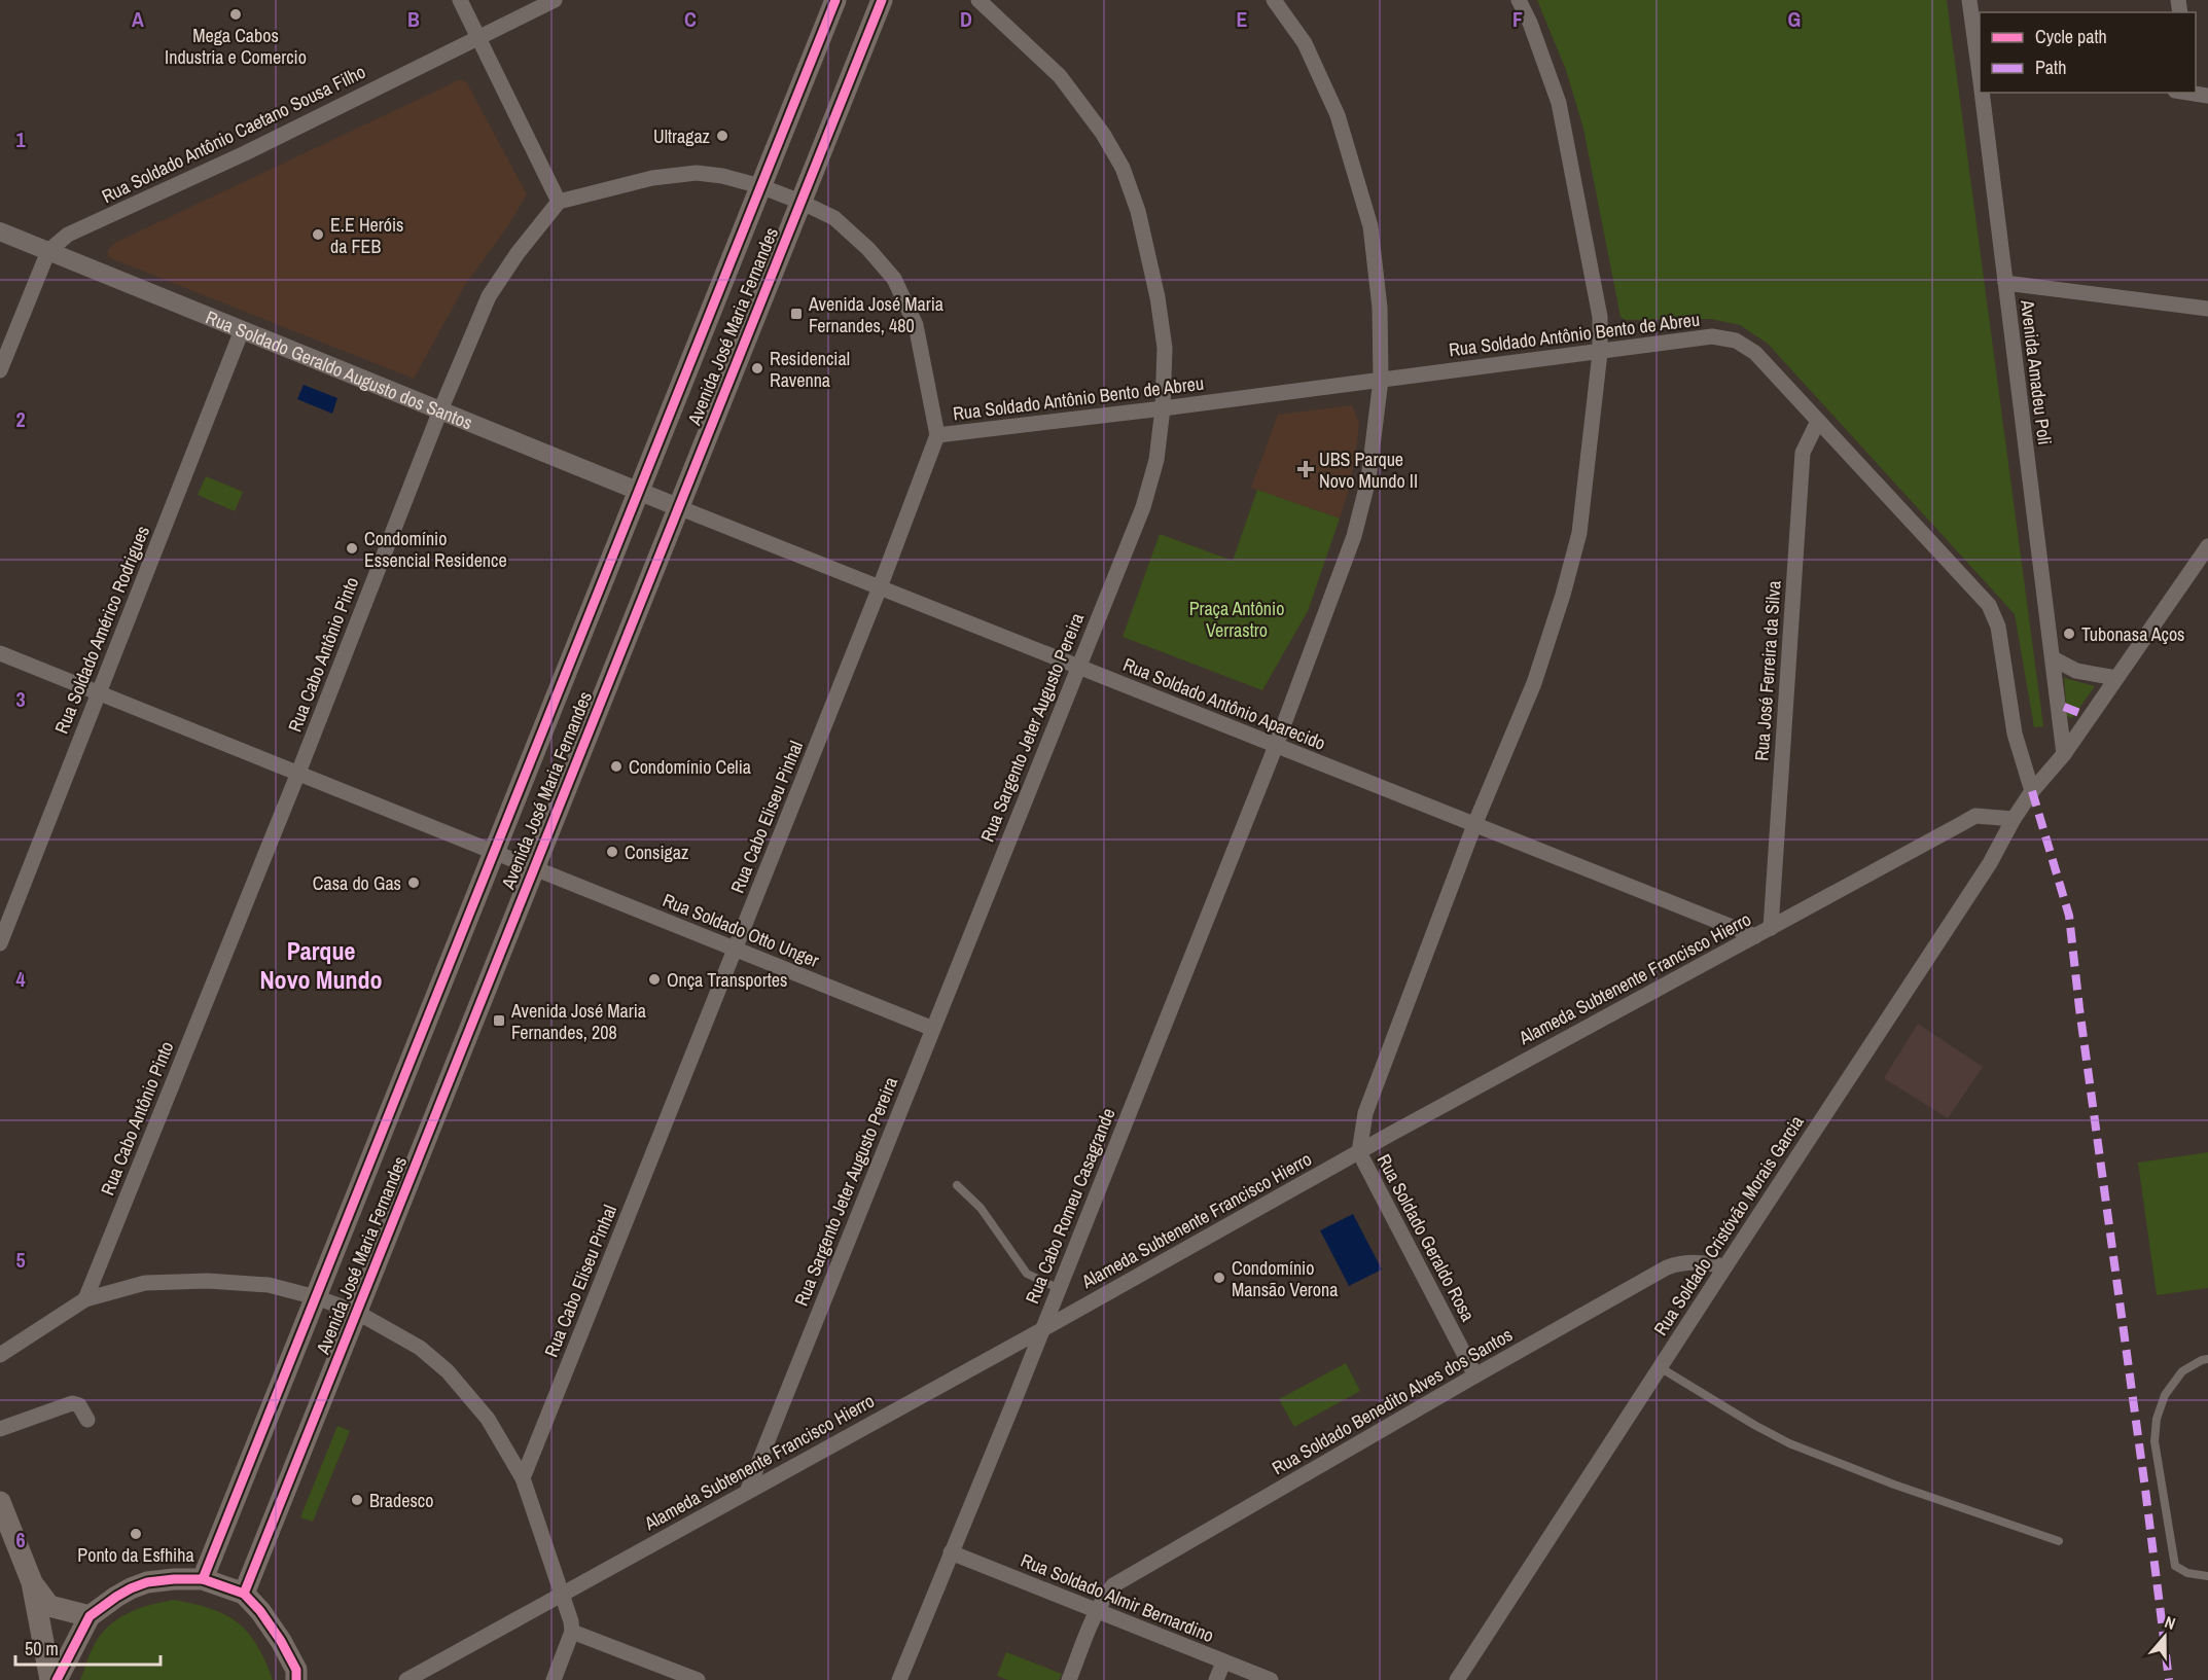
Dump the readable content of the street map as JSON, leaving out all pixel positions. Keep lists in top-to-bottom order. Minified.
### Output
{"streets":{"main road":["Avenida José Maria Fernandes"],"street":["Rua Soldado Antônio Caetano Sousa Filho","Rua Soldado Antônio Bento de Abreu","Rua Soldado Geraldo Augusto dos Santos","Avenida Amadeu Poli","Rua Soldado Américo Rodrigues","Rua Cabo Antônio Pinto","Rua José Ferreira da Silva","Rua Soldado Antônio Aparecido","Rua Sargento Jeter Augusto Pereira","Rua Cabo Eliseu Pinhal","Rua Soldado Otto Unger","Alameda Subtenente Francisco Hierro","Rua Cabo Romeu Casagrande","Rua Soldado Cristóvão Morais Garcia","Rua Soldado Geraldo Rosa","Rua Soldado Benedito Alves dos Santos","Rua Soldado Almir Bernardino"]},"crossings":[["Rua Soldado Antônio Caetano Sousa Filho","Rua Soldado Geraldo Augusto dos Santos"],["Avenida José Maria Fernandes","Rua Soldado Geraldo Augusto dos Santos"],["Avenida José Maria Fernandes","Rua Soldado Antônio Aparecido"],["Avenida José Maria Fernandes","Rua Soldado Otto Unger"],["Rua Soldado Antônio Bento de Abreu","Rua José Ferreira da Silva"],["Rua Soldado Antônio Bento de Abreu","Rua Sargento Jeter Augusto Pereira"],["Rua Soldado Antônio Bento de Abreu","Rua Cabo Eliseu Pinhal"],["Rua Soldado Antônio Bento de Abreu","Rua Cabo Romeu Casagrande"],["Rua Soldado Antônio Bento de Abreu","Rua Soldado Cristóvão Morais Garcia"],["Rua Soldado Geraldo Augusto dos Santos","Rua Soldado Américo Rodrigues"],["Rua Soldado Geraldo Augusto dos Santos","Rua Cabo Antônio Pinto"],["Rua Soldado Geraldo Augusto dos Santos","Rua Soldado Antônio Aparecido"],["Avenida Amadeu Poli","Rua Soldado Cristóvão Morais Garcia"],["Rua Soldado Américo Rodrigues","Rua Soldado Otto Unger"],["Rua Cabo Antônio Pinto","Rua Soldado Otto Unger"],["Rua José Ferreira da Silva","Alameda Subtenente Francisco Hierro"],["Rua Soldado Antônio Aparecido","Rua Sargento Jeter Augusto Pereira"],["Rua Soldado Antônio Aparecido","Rua Cabo Eliseu Pinhal"],["Rua Soldado Antônio Aparecido","Alameda Subtenente Francisco Hierro"],["Rua Soldado Antônio Aparecido","Rua Cabo Romeu Casagrande"],["Rua Sargento Jeter Augusto Pereira","Rua Soldado Otto Unger"],["Rua Sargento Jeter Augusto Pereira","Alameda Subtenente Francisco Hierro"],["Rua Cabo Eliseu Pinhal","Rua Soldado Otto Unger"],["Alameda Subtenente Francisco Hierro","Rua Cabo Romeu Casagrande"],["Alameda Subtenente Francisco Hierro","Rua Soldado Cristóvão Morais Garcia"],["Alameda Subtenente Francisco Hierro","Rua Soldado Geraldo Rosa"],["Rua Cabo Romeu Casagrande","Rua Soldado Almir Bernardino"],["Rua Soldado Cristóvão Morais Garcia","Rua Soldado Benedito Alves dos Santos"],["Rua Soldado Geraldo Rosa","Rua Soldado Benedito Alves dos Santos"],["Rua Soldado Benedito Alves dos Santos","Rua Soldado Almir Bernardino"]],"districts":["Parque Novo Mundo"],"parks":["Praça Antônio Verrastro"],"places":{"other":["Mega Cabos Industria e Comercio","Ultragaz","E.E Heróis da FEB","Residencial Ravenna","Condomínio Essencial Residence","Tubonasa Aços","Condomínio Celia","Consigaz","Casa do Gas","Onça Transportes","Condomínio Mansão Verona","Bradesco","Ponto da Esfhiha"],"transit":["Avenida José Maria Fernandes, 480","Avenida José Maria Fernandes, 208"],"health":["UBS Parque Novo Mundo II"]},"legend":["Cycle path","Path"],"scale_bar":"50 m","north":"top","grid":{"columns":["A","B","C","D","E","F","G"],"rows":["1","2","3","4","5","6"]}}
